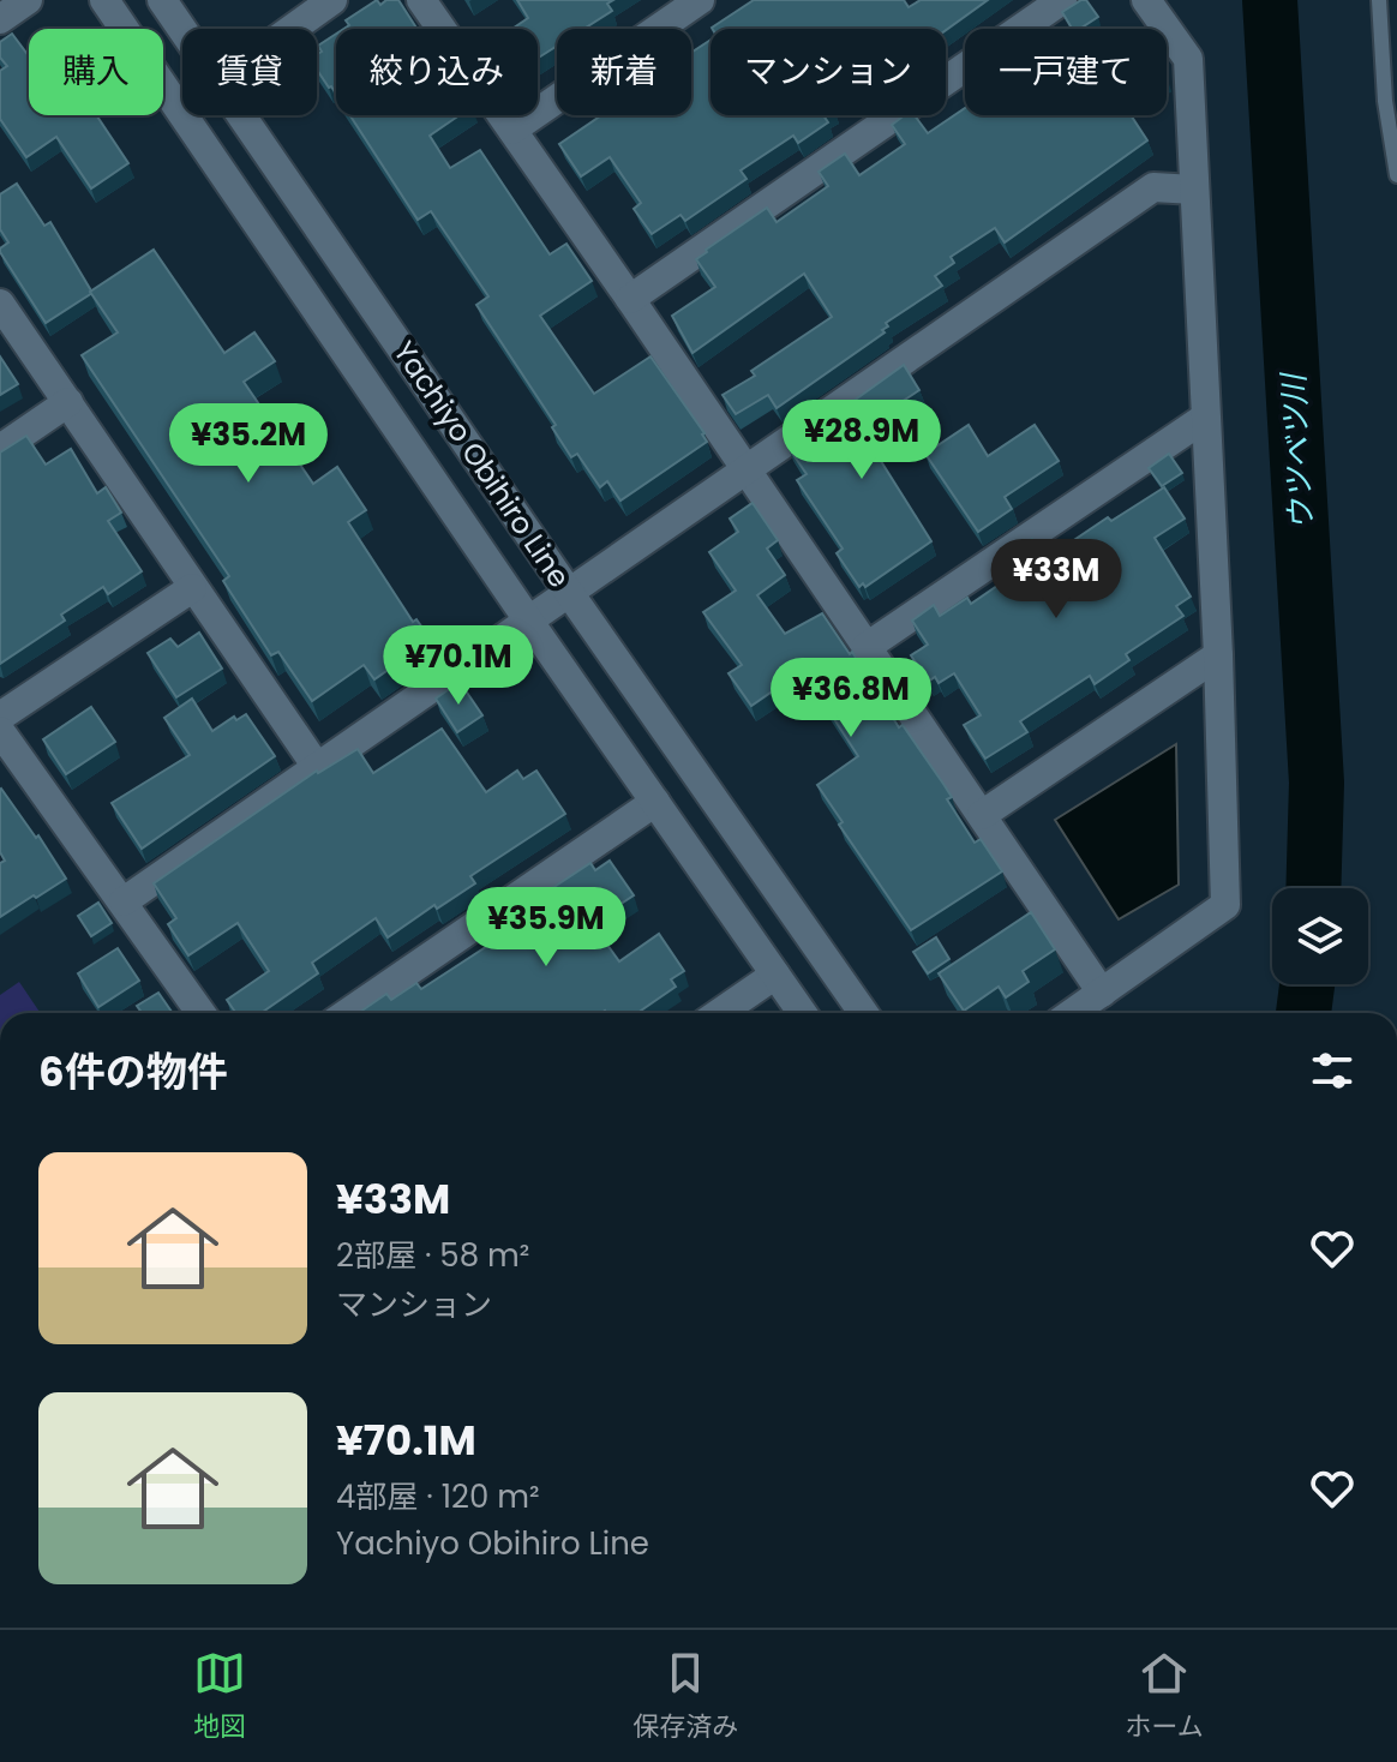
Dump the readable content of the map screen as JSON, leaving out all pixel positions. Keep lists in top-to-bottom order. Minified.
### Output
{"streets":{"street":["Yachiyo Obihiro Line"]},"water":["ウツベツ川"],"page":{"chip":["購入","賃貸","絞り込み","新着","マンション","一戸建て"],"price":["¥28.9M","¥35.2M","¥33M","¥70.1M","¥36.8M","¥35.9M"],"heading":"6件の物件","list":[{"name":"¥33M","note":"2部屋 · 58 m² · マンション"},{"name":"¥70.1M","note":"4部屋 · 120 m² · Yachiyo Obihiro Line"}],"tabs":["地図","保存済み","ホーム"]}}
